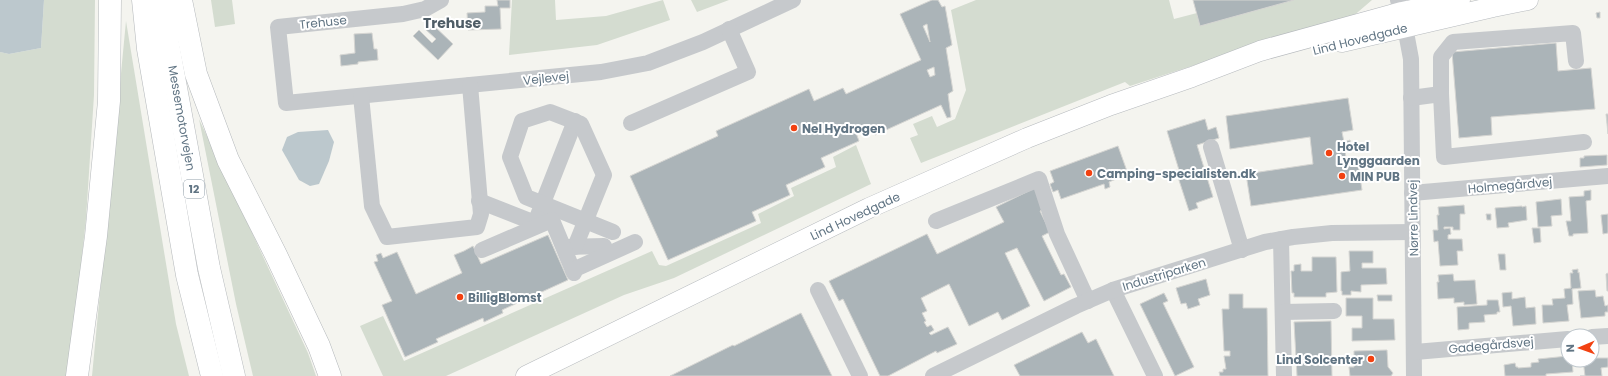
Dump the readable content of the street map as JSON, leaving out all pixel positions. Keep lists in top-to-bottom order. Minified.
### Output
{"streets":{"highway":["Messemotorvejen","12"],"main road":["Lind Hovedgade"],"street":["Trehuse","Vejlevej","Holmegårdvej","Nørre Lindvej","Industriparken","Gadegårdsvej"]},"crossings":[["Trehuse","Vejlevej"],["Lind Hovedgade","Nørre Lindvej"],["Holmegårdvej","Nørre Lindvej"],["Nørre Lindvej","Industriparken"],["Nørre Lindvej","Gadegårdsvej"]],"districts":["Trehuse"],"places":["Nel Hydrogen","Hotel Lynggaarden","Camping-specialisten.dk","MIN PUB","BilligBlomst","Lind Solcenter"],"north":"left"}
